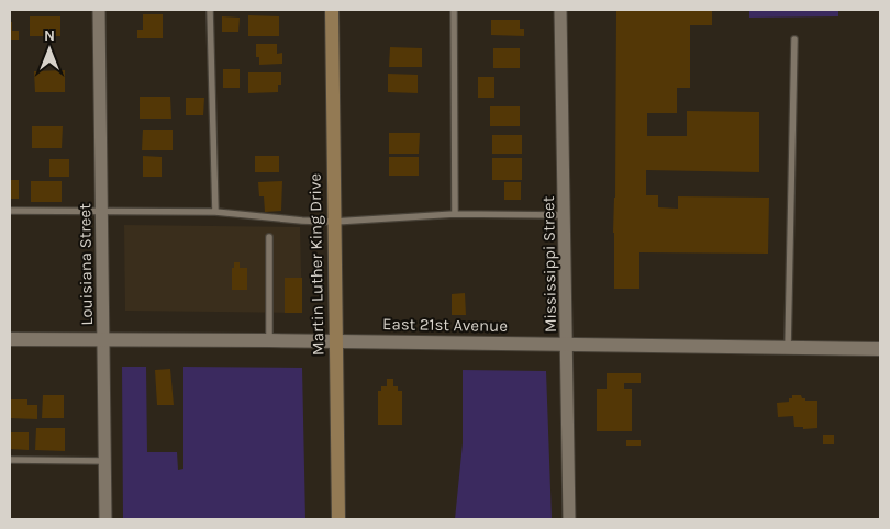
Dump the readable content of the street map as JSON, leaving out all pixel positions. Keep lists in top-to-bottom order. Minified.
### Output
{"streets":{"main road":["Martin Luther King Drive"],"street":["Louisiana Street","Mississippi Street","East 21st Avenue"]},"crossings":[["Louisiana Street","East 21st Avenue"],["Martin Luther King Drive","East 21st Avenue"],["Mississippi Street","East 21st Avenue"]],"north":"top"}
